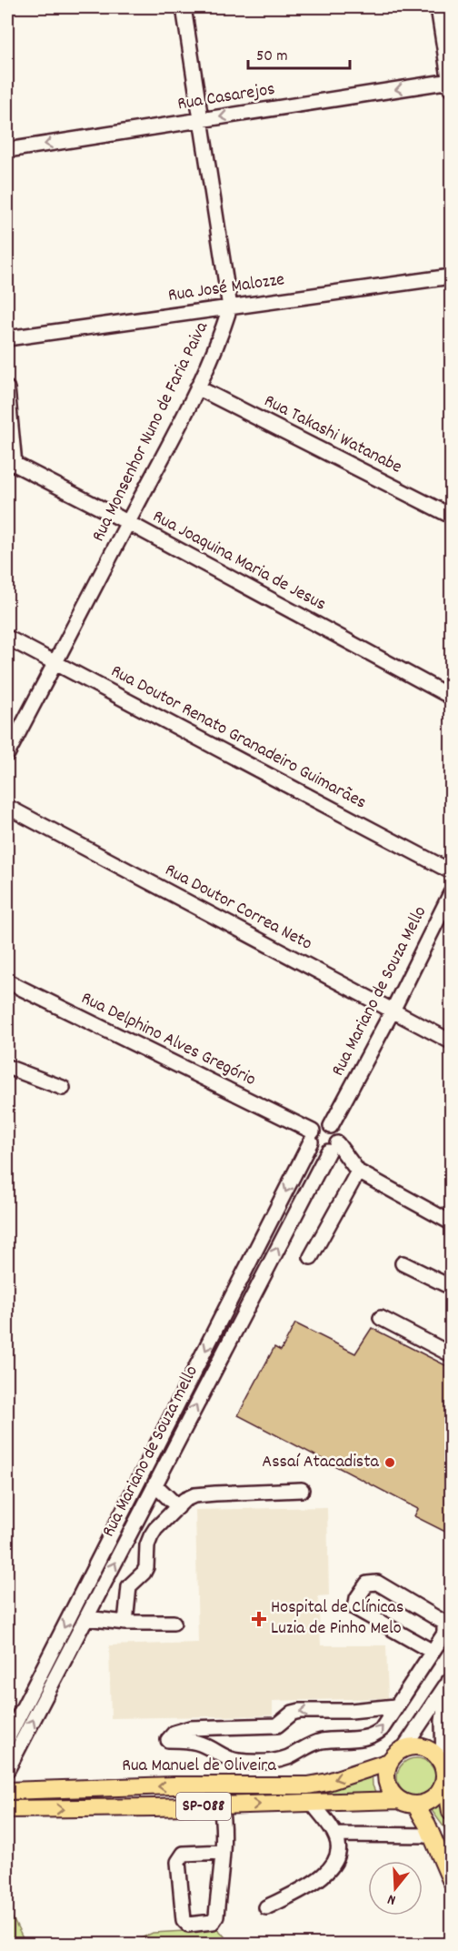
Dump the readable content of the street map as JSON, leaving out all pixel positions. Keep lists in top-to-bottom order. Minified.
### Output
{"streets":{"main road":["Rua Manuel de Oliveira","SP-088"],"street":["Rua Casarejos","Rua José Malozze","Rua Monsenhor Nuno de Faria Paiva","Rua Takashi Watanabe","Rua Joaquina Maria de Jesus","Rua Doutor Renato Granadeiro Guimarães","Rua Doutor Correa Neto","Rua Mariano de Souza Mello","Rua Delphino Alves Gregório","Rua Mariano de Souza mello"]},"crossings":[["Rua Casarejos","Rua Monsenhor Nuno de Faria Paiva"],["Rua José Malozze","Rua Monsenhor Nuno de Faria Paiva"],["Rua Monsenhor Nuno de Faria Paiva","Rua Takashi Watanabe"],["Rua Monsenhor Nuno de Faria Paiva","Rua Joaquina Maria de Jesus"],["Rua Monsenhor Nuno de Faria Paiva","Rua Doutor Renato Granadeiro Guimarães"],["Rua Doutor Correa Neto","Rua Mariano de Souza Mello"],["Rua Mariano de Souza Mello","Rua Delphino Alves Gregório"],["Rua Mariano de Souza Mello","Rua Mariano de Souza mello"],["Rua Delphino Alves Gregório","Rua Mariano de Souza mello"],["Rua Manuel de Oliveira","SP-088"]],"one_way":["Rua Casarejos"],"places":{"other":["Assaí Atacadista"],"health":["Hospital de Clínicas Luzia de Pinho Melo"]},"scale_bar":"50 m","north":"bottom"}
